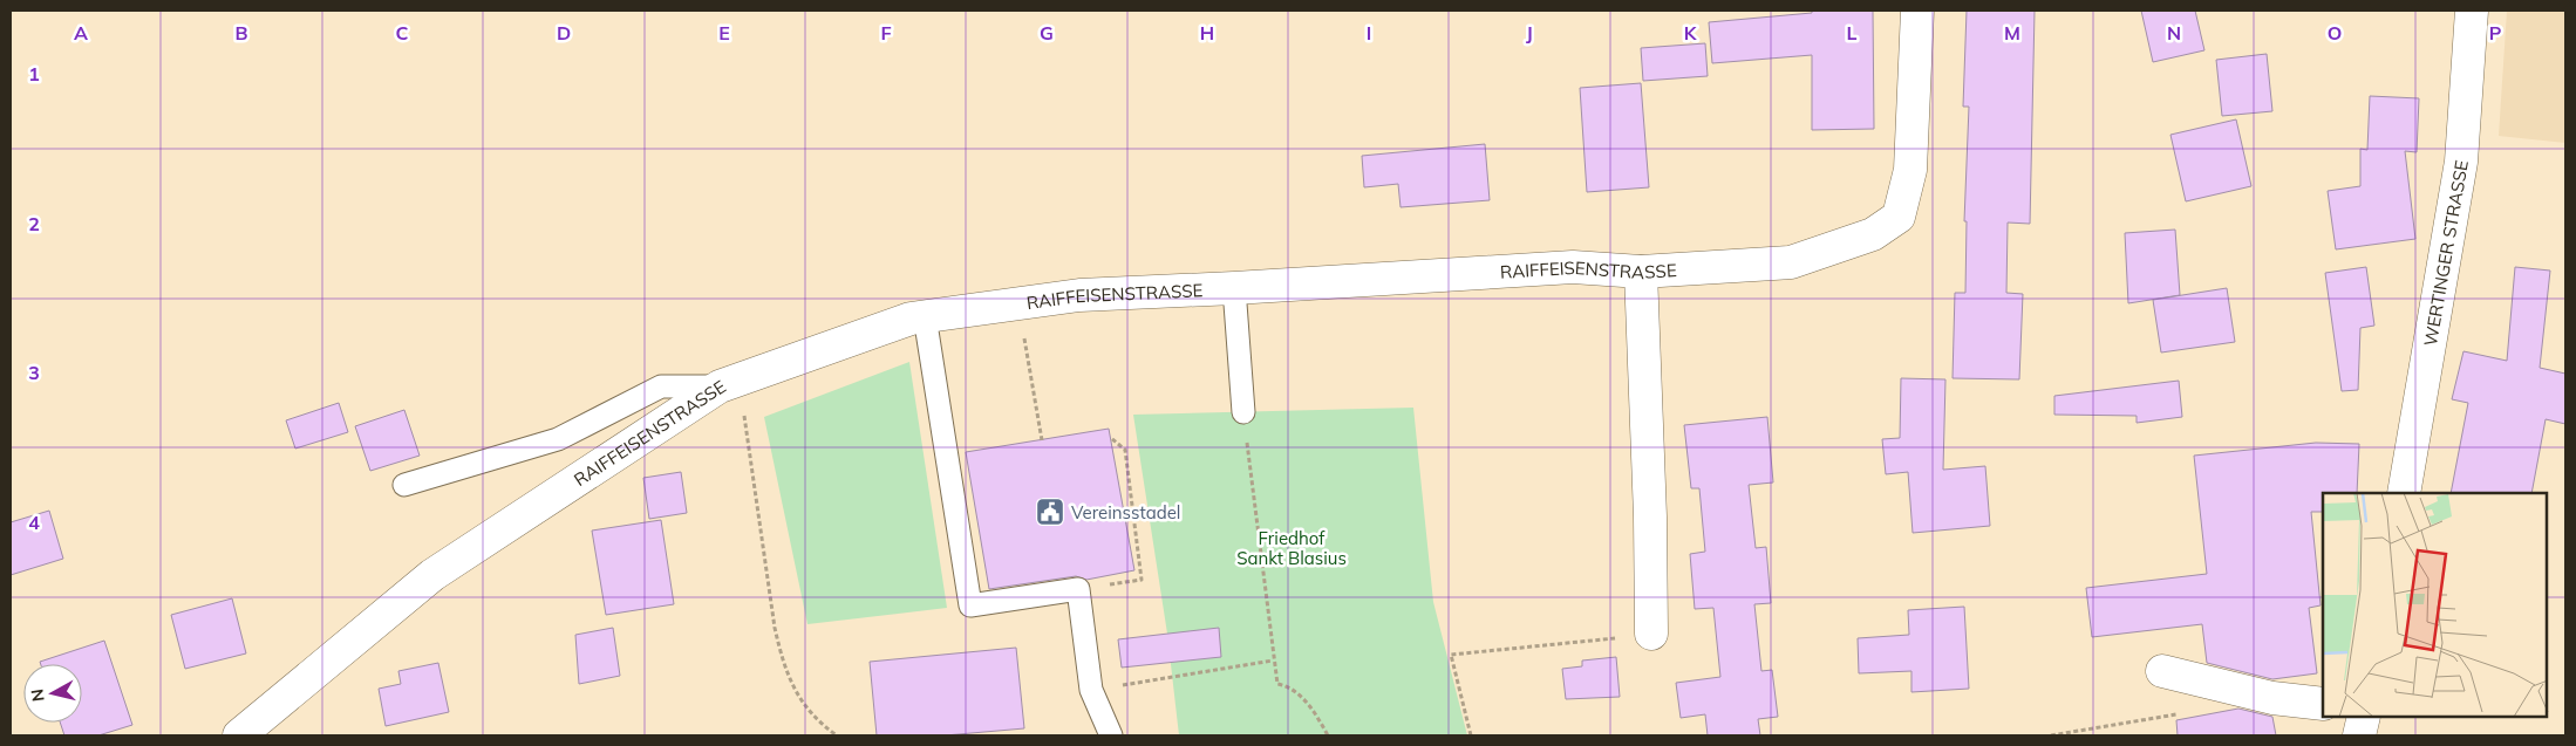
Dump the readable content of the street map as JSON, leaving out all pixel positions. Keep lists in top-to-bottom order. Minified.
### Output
{"streets":{"street":["WERTINGER STRASSE","RAIFFEISENSTRASSE"]},"parks":["Friedhof Sankt Blasius"],"places":{"public building":["Vereinsstadel"]},"north":"left","grid":{"columns":["A","B","C","D","E","F","G","H","I","J","K","L","M","N","O","P"],"rows":["1","2","3","4"]}}
